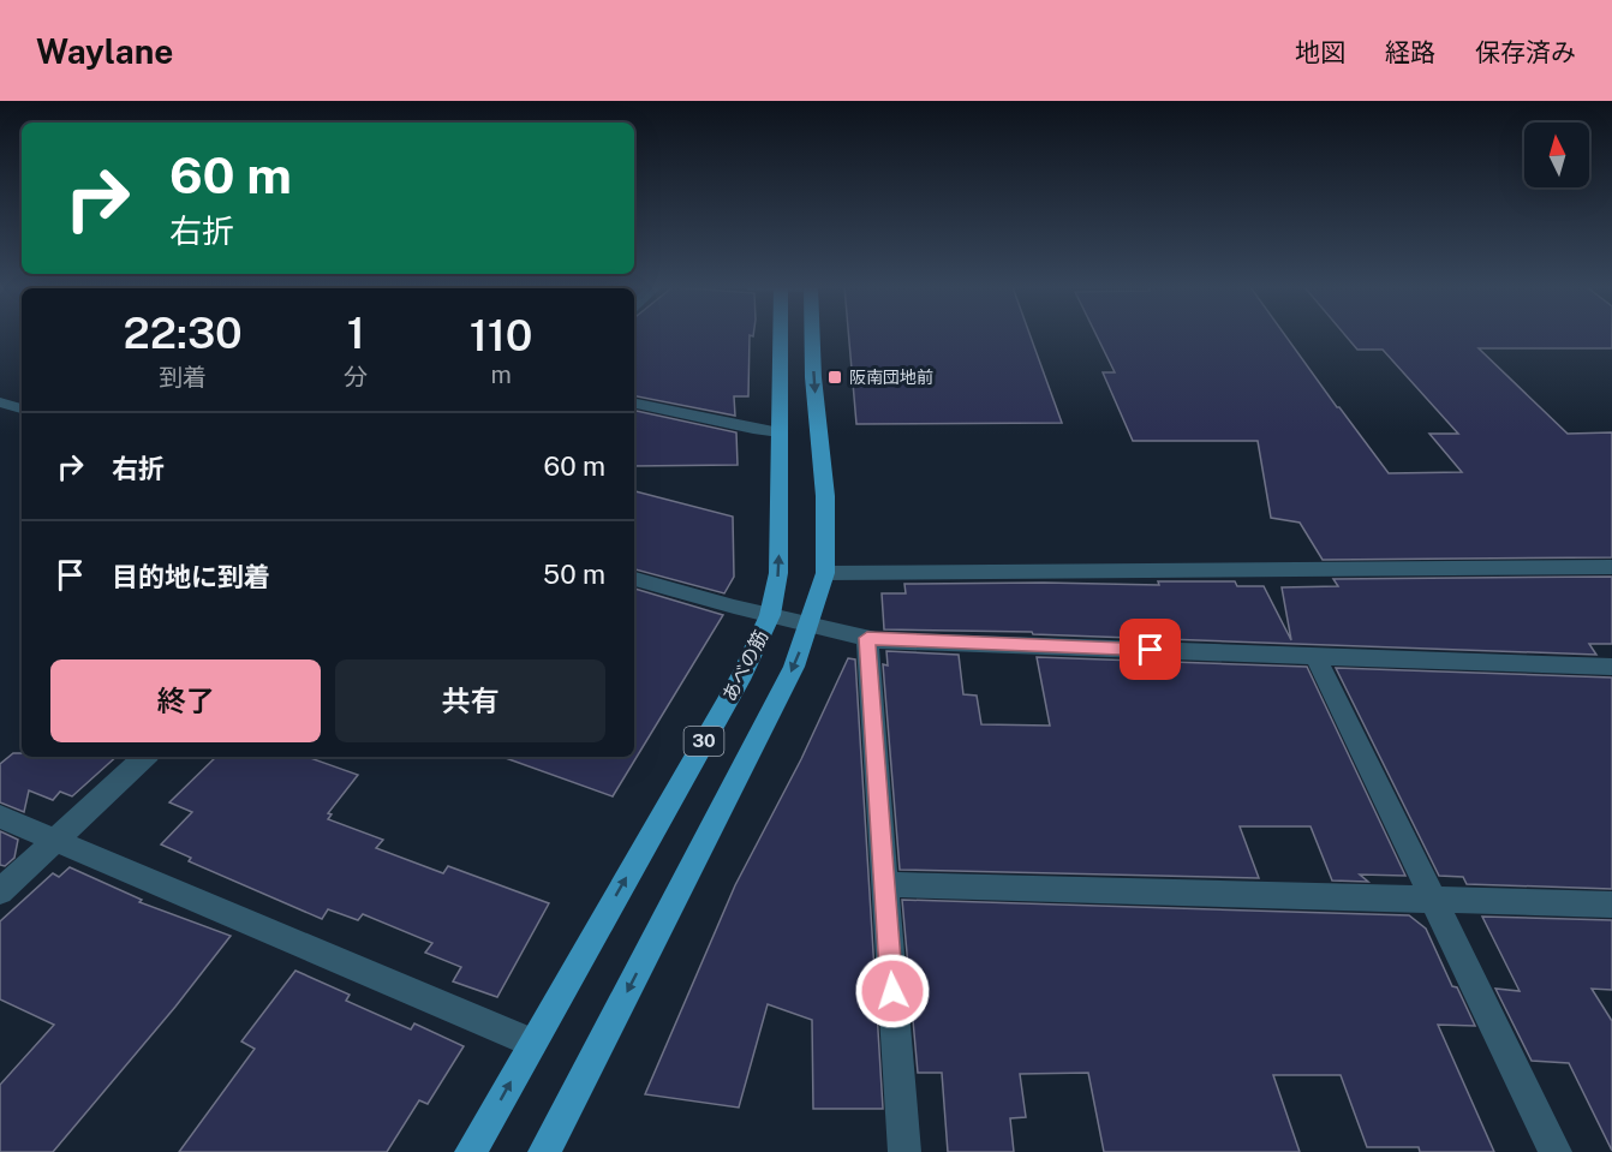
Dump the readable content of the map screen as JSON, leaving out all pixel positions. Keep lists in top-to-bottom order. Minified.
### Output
{"streets":{"main road":["あべの筋","30"]},"places":{"transit":["阪南団地前"]},"north":"top","page":{"header":"Waylane","nav":["地図","経路","保存済み"],"turn":["60 m","右折"],"eta":["22:30","到着","1","分","110","m"],"list":[{"name":"右折","value":"60 m"},{"name":"目的地に到着","value":"50 m"}],"buttons":["終了","共有"]}}
